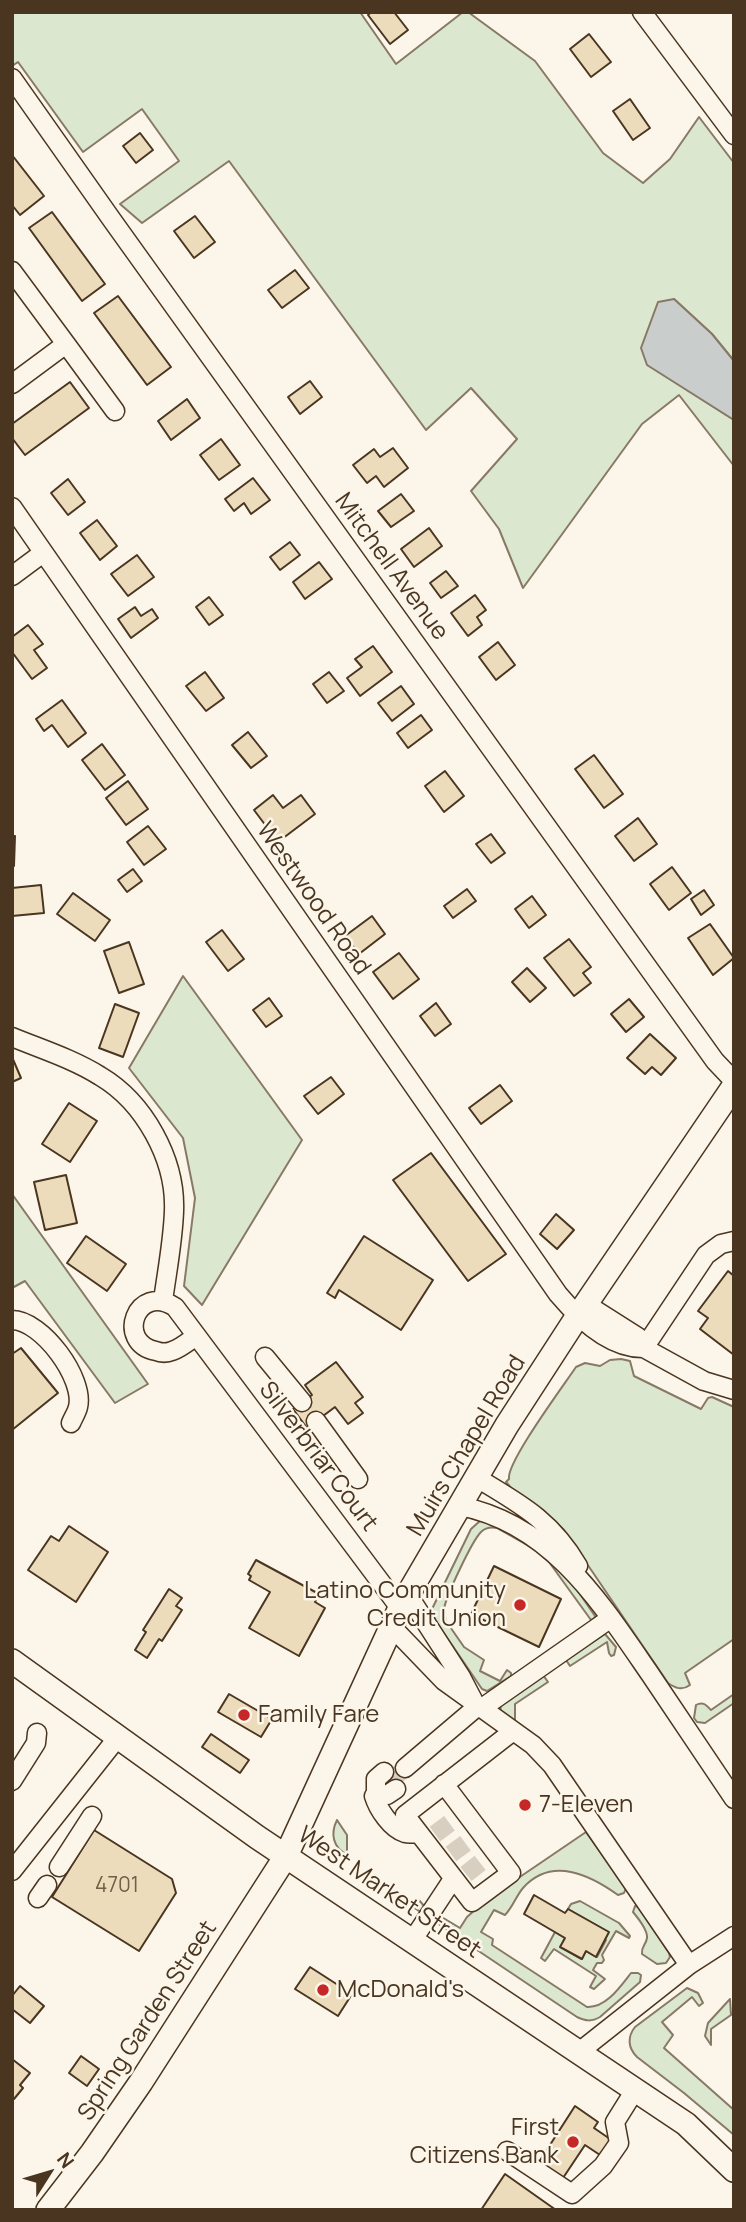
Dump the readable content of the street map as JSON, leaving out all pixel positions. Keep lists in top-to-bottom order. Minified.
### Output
{"streets":{"main road":["Muirs Chapel Road","West Market Street","Spring Garden Street"],"street":["Mitchell Avenue","Westwood Road","Silverbriar Court"]},"crossings":[["Mitchell Avenue","Muirs Chapel Road"],["Westwood Road","Muirs Chapel Road"],["Muirs Chapel Road","Silverbriar Court"],["Muirs Chapel Road","West Market Street"],["Muirs Chapel Road","Spring Garden Street"],["West Market Street","Spring Garden Street"]],"places":["Latino Community Credit Union","Family Fare","7-Eleven","McDonald's","First Citizens Bank"],"house_numbers":["4701"],"north":"top right"}
